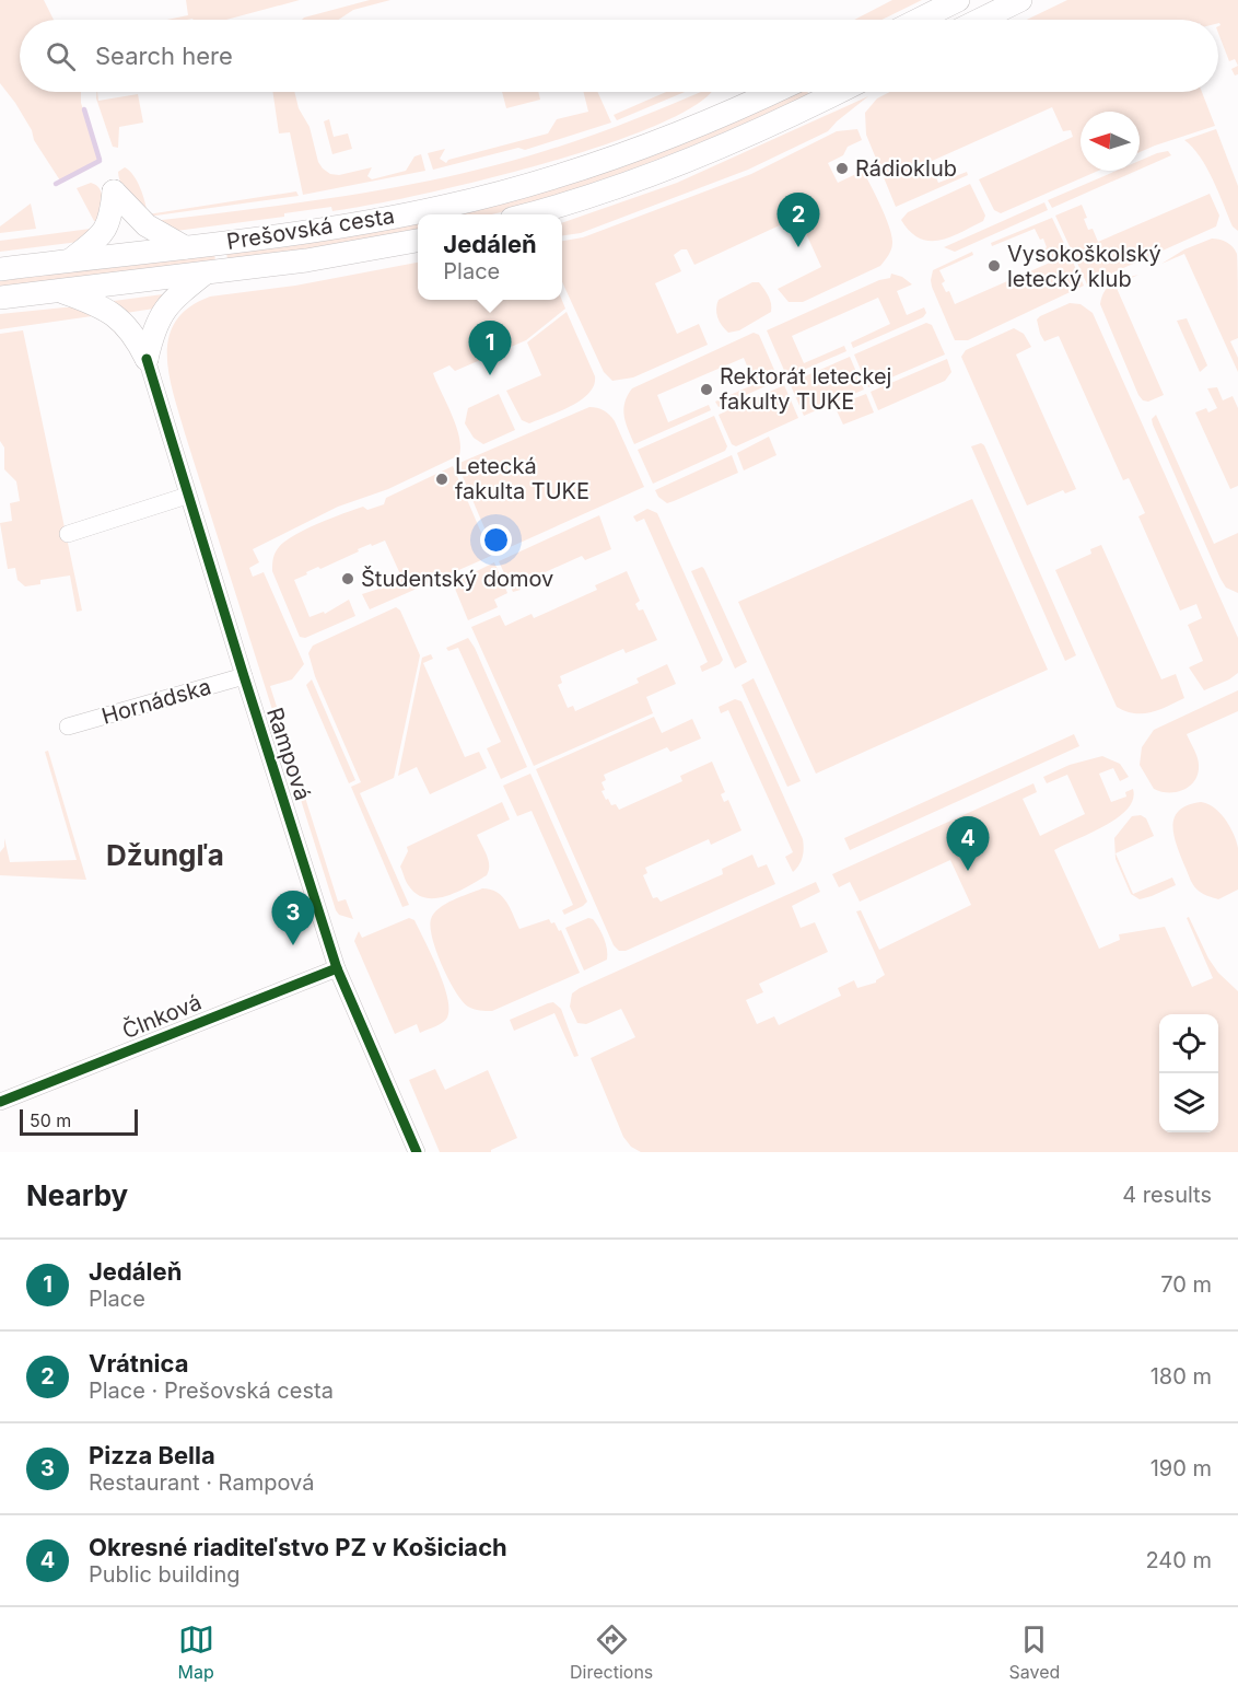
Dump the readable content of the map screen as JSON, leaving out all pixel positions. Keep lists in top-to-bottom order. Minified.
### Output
{"streets":{"highway":["Prešovská cesta"],"street":["Hornádska","Rampová","Člnková"]},"crossings":[["Hornádska","Rampová"],["Rampová","Člnková"]],"districts":["Džungľa"],"places":["Rádioklub","Vysokoškolský letecký klub","Rektorát leteckej fakulty TUKE","Letecká fakulta TUKE","Študentský domov"],"scale_bar":"50 m","north":"left","page":{"search":"Search here","pins":["2","1","4","3"],"popup":["Jedáleň","Place"],"scale":"50 m","heading":["Nearby","4 results"],"list":[{"mark":"1","name":"Jedáleň","note":"Place","value":"70 m"},{"mark":"2","name":"Vrátnica","note":"Place · Prešovská cesta","value":"180 m"},{"mark":"3","name":"Pizza Bella","note":"Restaurant · Rampová","value":"190 m"},{"mark":"4","name":"Okresné riaditeľstvo PZ v Košiciach","note":"Public building","value":"240 m"}],"nav":["Map","Directions","Saved"]}}
